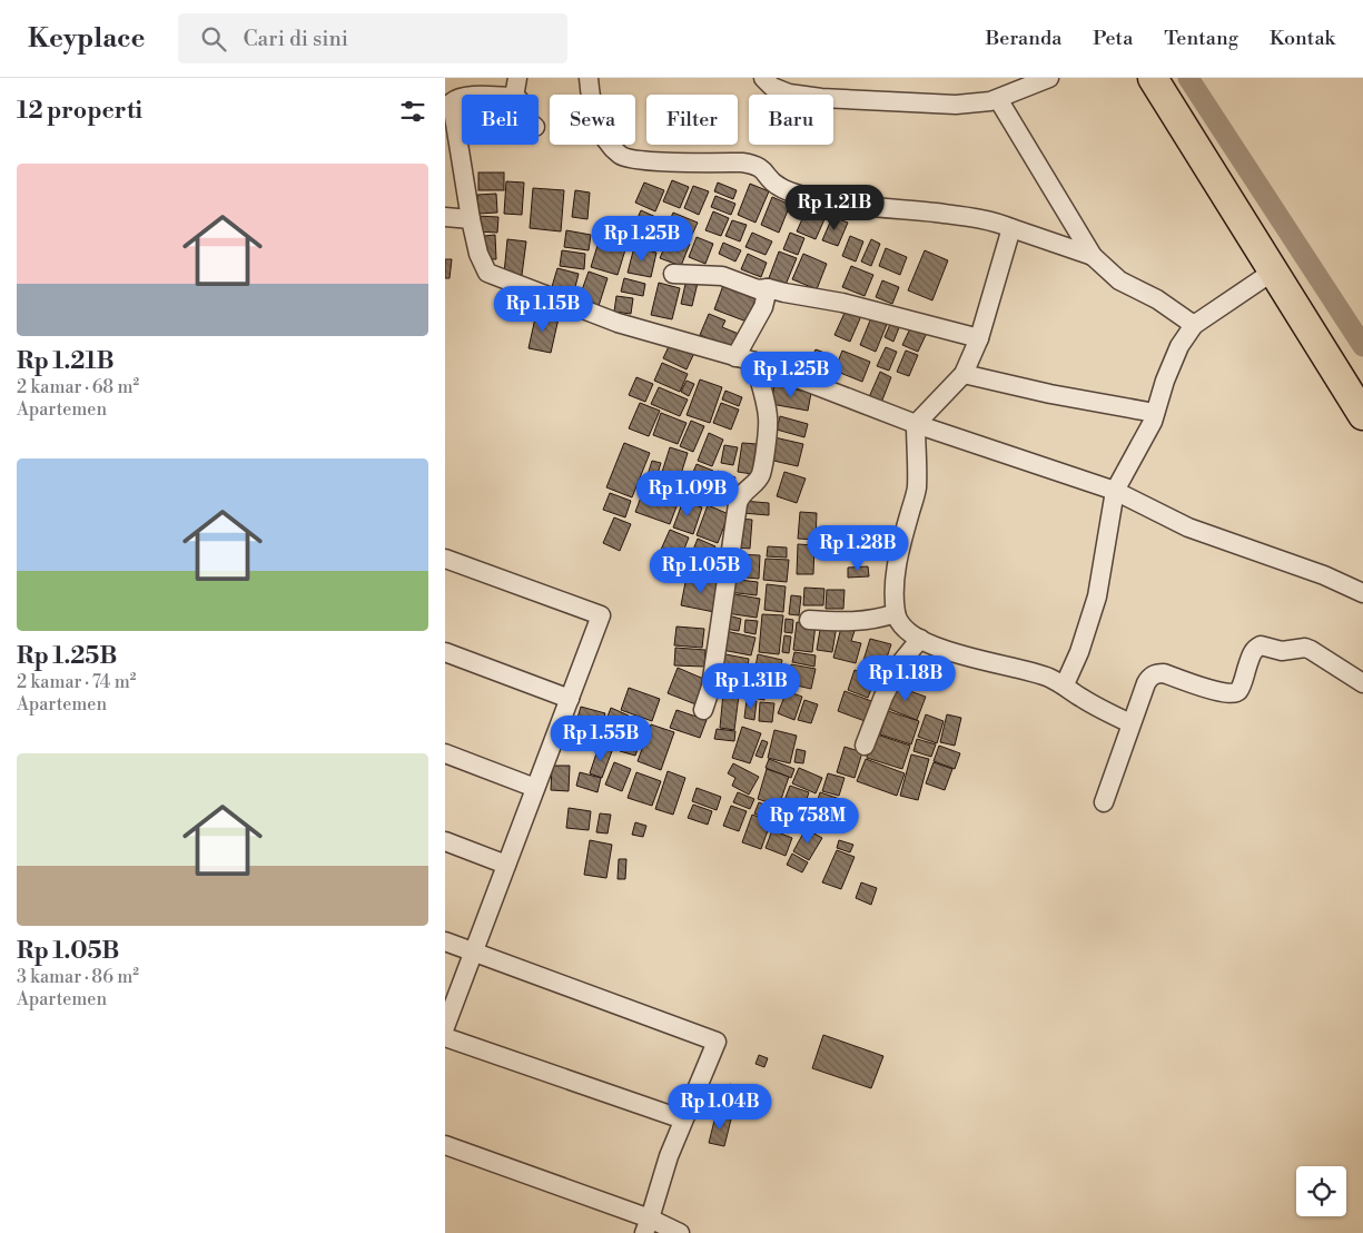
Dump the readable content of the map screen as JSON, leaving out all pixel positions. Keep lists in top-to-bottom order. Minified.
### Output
{"page":{"header":"Keyplace","search":"Cari di sini","nav":["Beranda","Peta","Tentang","Kontak"],"heading":"12 properti","chip":["Beli","Sewa","Filter","Baru"],"list":[{"name":"Rp 1.21B","note":"2 kamar · 68 m² · Apartemen"},{"name":"Rp 1.25B","note":"2 kamar · 74 m² · Apartemen"},{"name":"Rp 1.05B","note":"3 kamar · 86 m² · Apartemen"}],"price":["Rp 1.21B","Rp 1.25B","Rp 1.15B","Rp 1.25B","Rp 1.09B","Rp 1.28B","Rp 1.05B","Rp 1.18B","Rp 1.31B","Rp 1.55B","Rp 758M","Rp 1.04B"]}}
